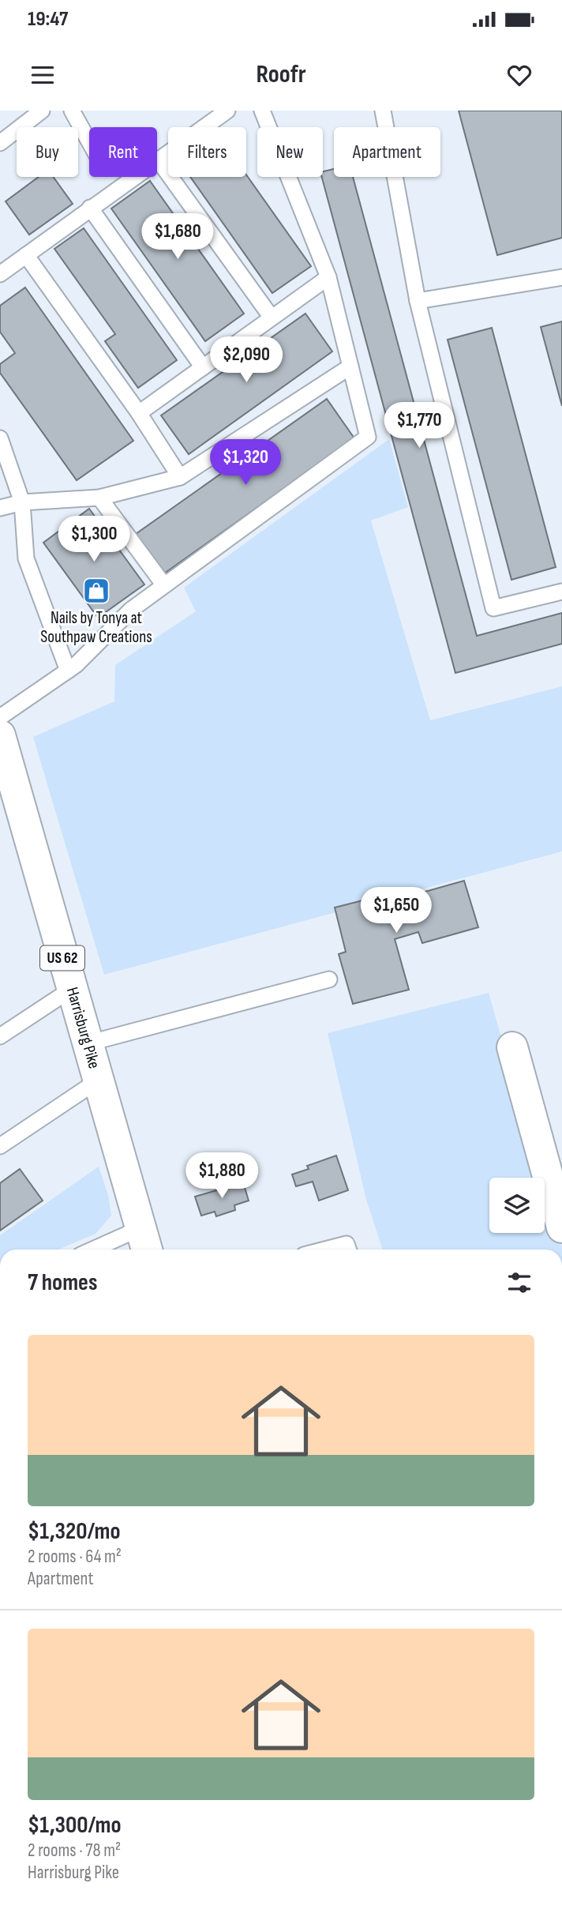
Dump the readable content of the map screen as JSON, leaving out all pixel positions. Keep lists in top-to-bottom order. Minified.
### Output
{"streets":{"main road":["US 62","Harrisburg Pike"]},"places":{"shop":["Nails by Tonya at Southpaw Creations"]},"page":{"status":"19:47","header":"Roofr","chip":["Buy","Rent","Filters","New","Apartment"],"price":["$1,680","$2,090","$1,770","$1,320","$1,300","$1,650","$1,880"],"heading":"7 homes","list":[{"name":"$1,320/mo","note":"2 rooms · 64 m² · Apartment"},{"name":"$1,300/mo","note":"2 rooms · 78 m² · Harrisburg Pike"}]}}
